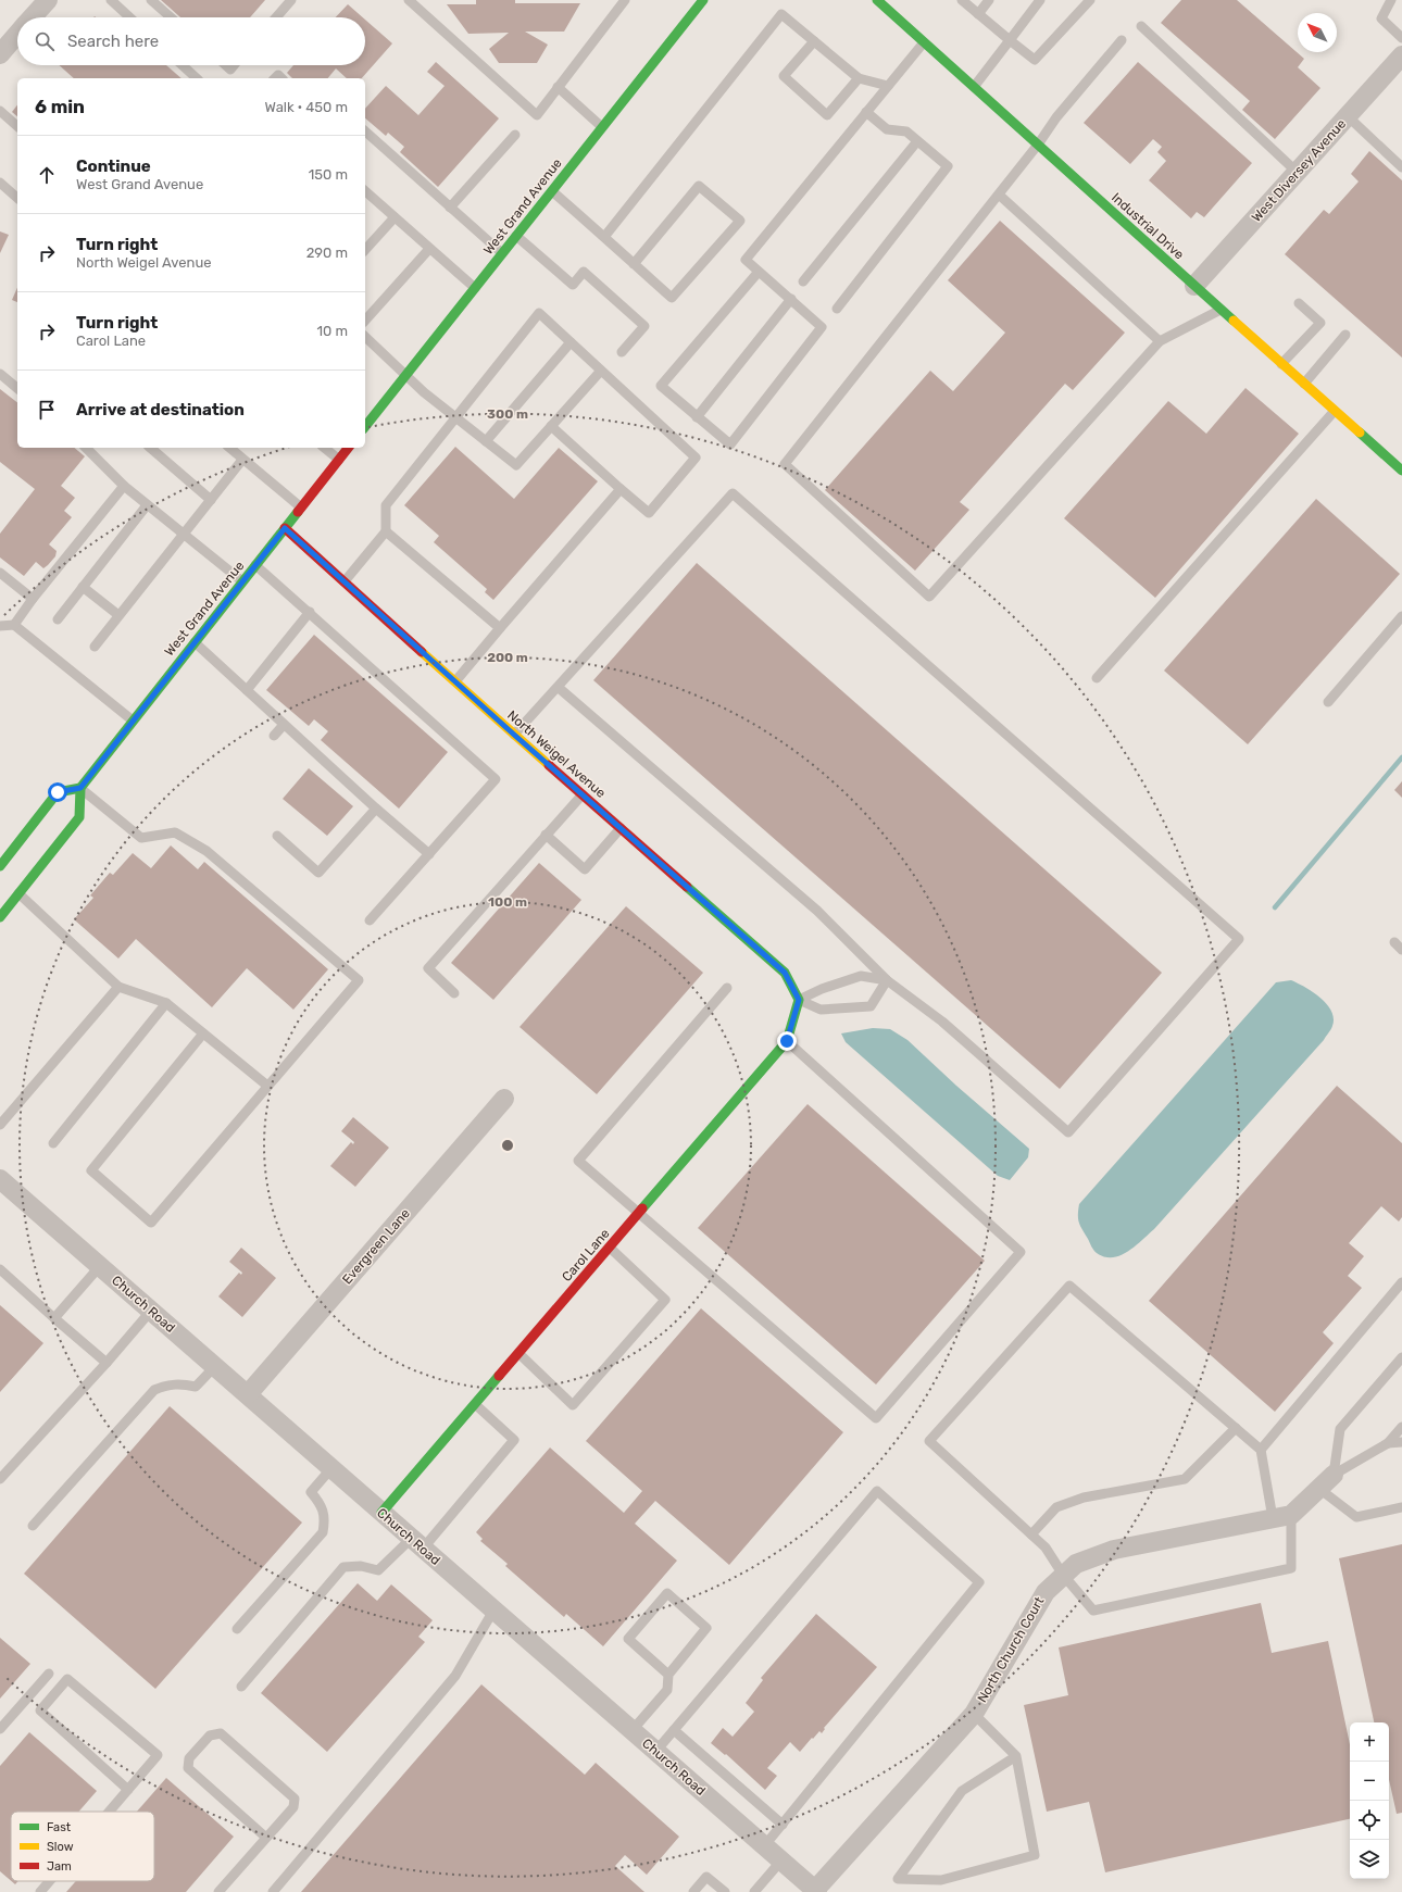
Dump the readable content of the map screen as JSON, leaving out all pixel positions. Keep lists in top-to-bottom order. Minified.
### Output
{"streets":{"street":["West Diversey Avenue","West Grand Avenue","Industrial Drive","North Weigel Avenue","Evergreen Lane","Carol Lane","Church Road","North Church Court"]},"crossings":[["West Diversey Avenue","Industrial Drive"],["West Grand Avenue","North Weigel Avenue"],["North Weigel Avenue","Carol Lane"],["Evergreen Lane","Church Road"],["Carol Lane","Church Road"],["Church Road","North Church Court"]],"legend":["Fast","Slow","Jam"],"north":"top left","page":{"search":"Search here","heading":["6 min","Walk · 450 m"],"list":[["Continue","West Grand Avenue","150 m"],["Turn right","North Weigel Avenue","290 m"],["Turn right","Carol Lane","10 m"],"Arrive at destination"],"map_buttons":["+","−"]},"rings":["300 m","200 m","100 m"]}
